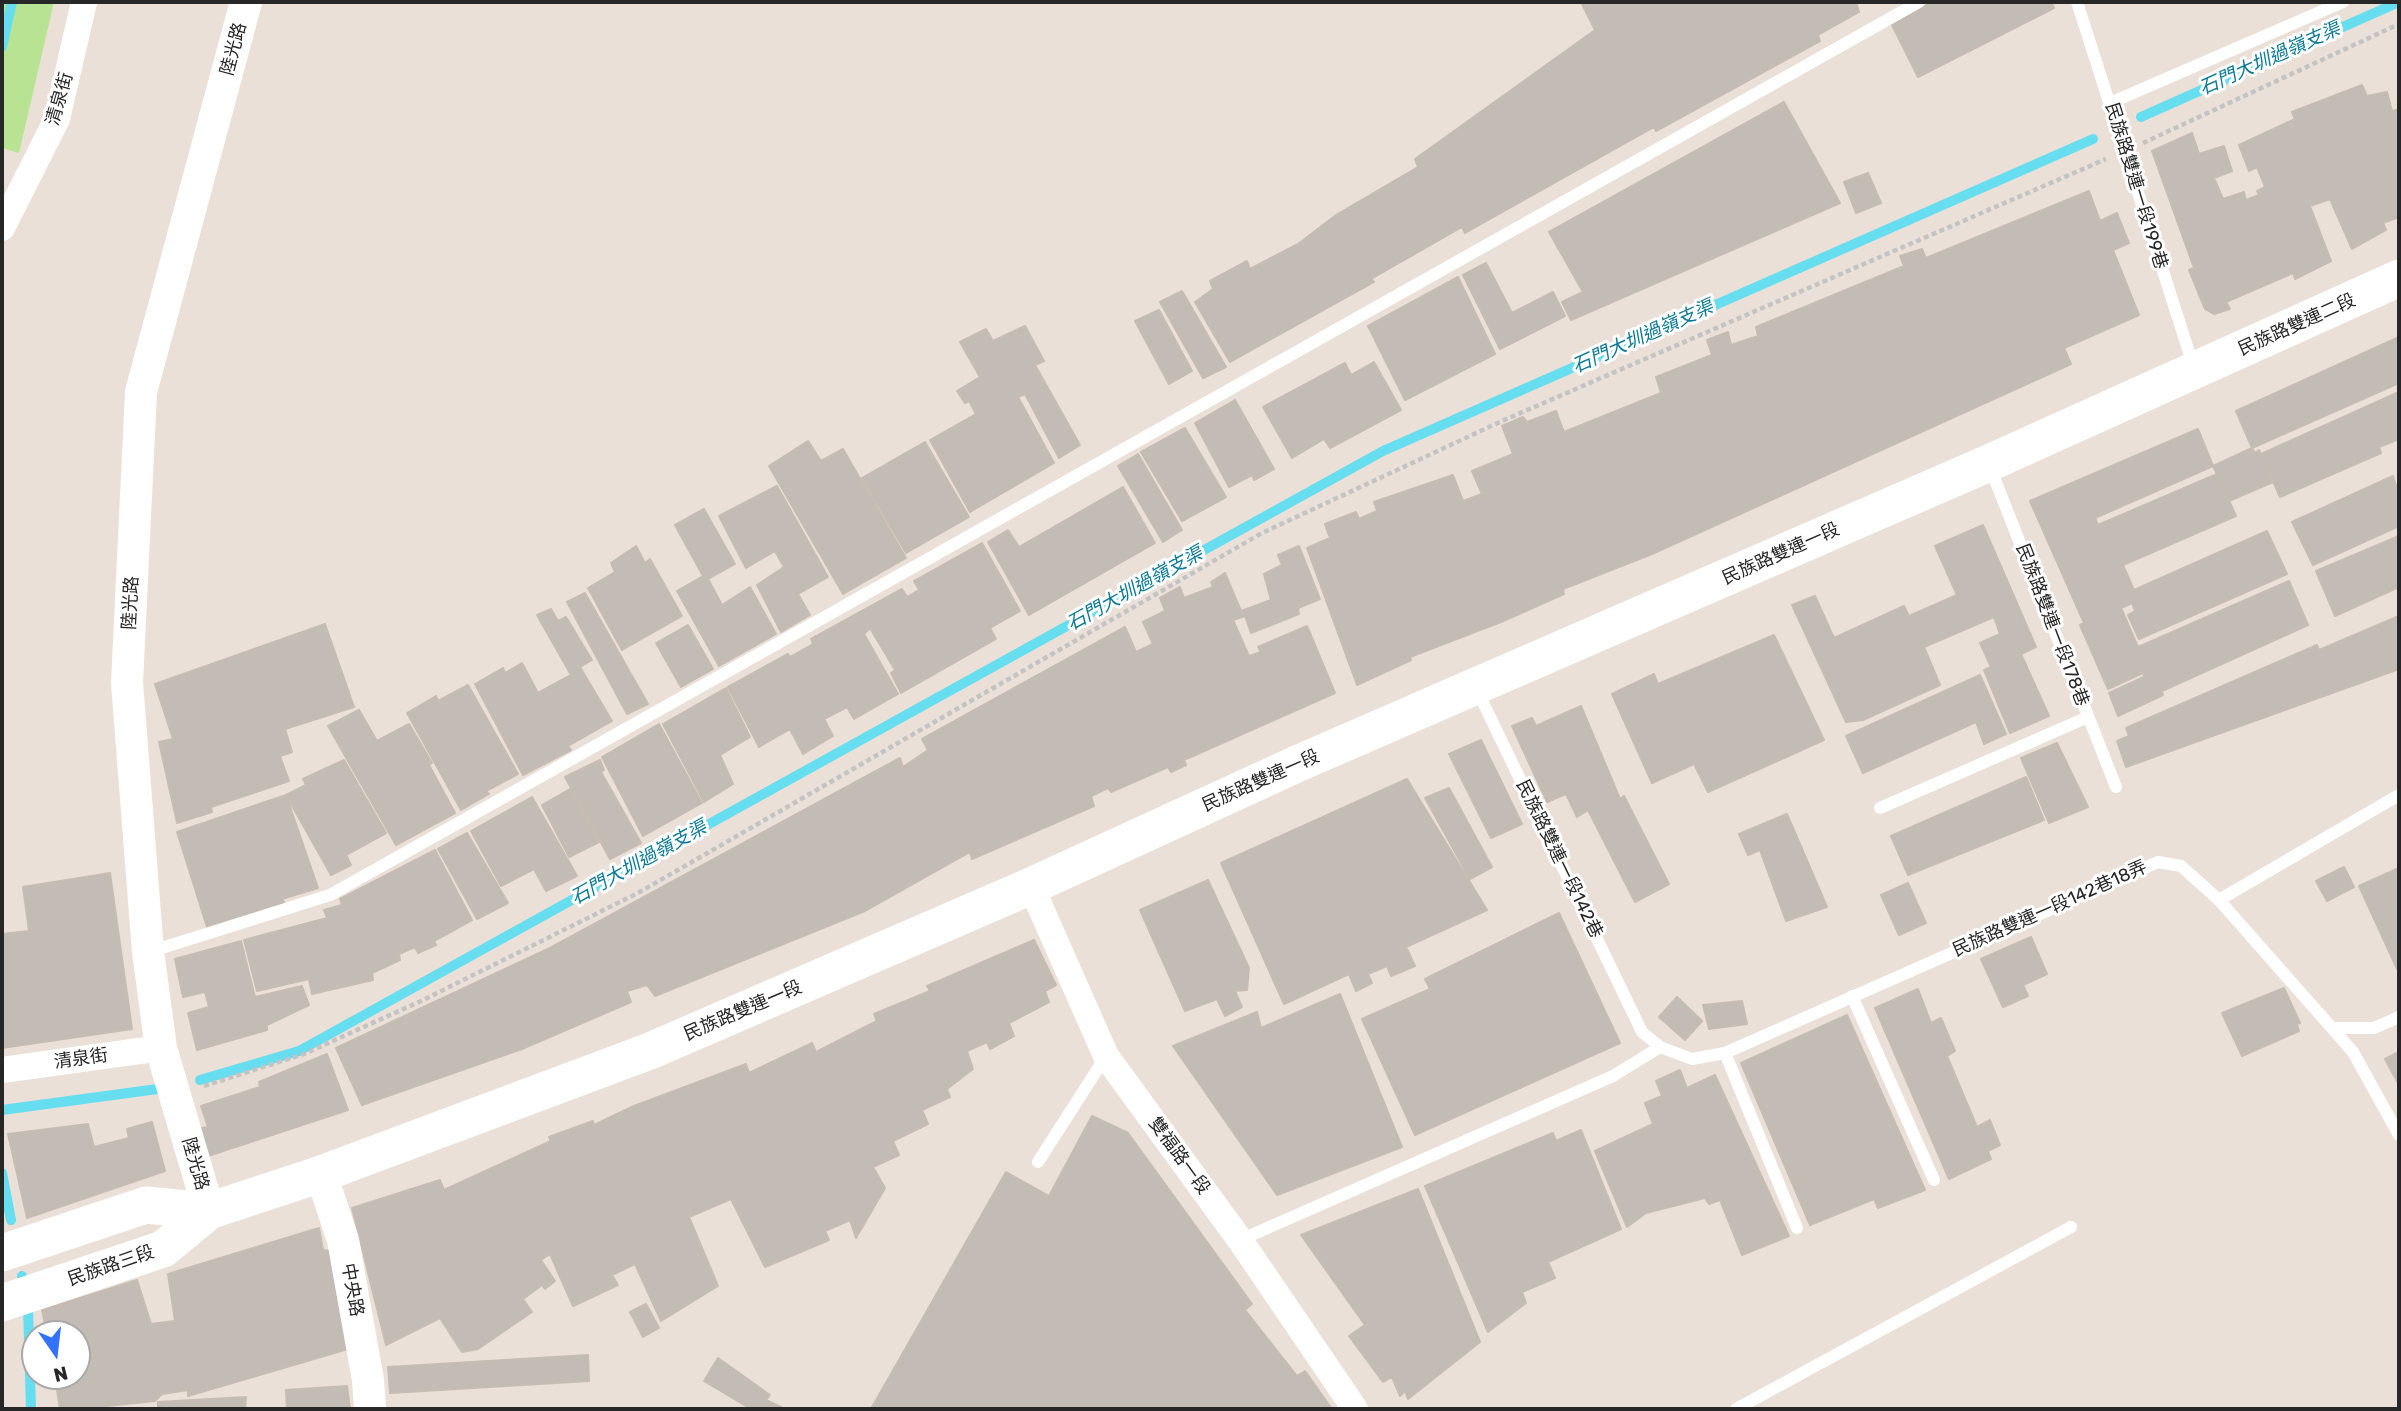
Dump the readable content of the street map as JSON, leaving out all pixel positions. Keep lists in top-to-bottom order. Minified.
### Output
{"streets":{"main road":["民族路雙連二段","民族路雙連一段","民族路三段"],"street":["陸光路","清泉街","雙福路一段","中央路"],"lane":["民族路雙連一段199巷","民族路雙連一段178巷","民族路雙連一段142巷","民族路雙連一段142巷18弄"]},"crossings":[["陸光路","清泉街"],["陸光路","民族路三段"],["民族路雙連一段199巷","民族路雙連二段"],["民族路雙連一段199巷","民族路雙連一段"],["民族路雙連二段","民族路雙連一段"],["民族路雙連一段","民族路雙連一段178巷"],["民族路雙連一段","民族路雙連一段142巷"],["民族路雙連一段","雙福路一段"],["民族路雙連一段","民族路三段"],["民族路雙連一段","中央路"],["民族路雙連一段142巷","民族路雙連一段142巷18弄"],["民族路三段","中央路"]],"water":["石門大圳過嶺支渠"],"north":"bottom"}
